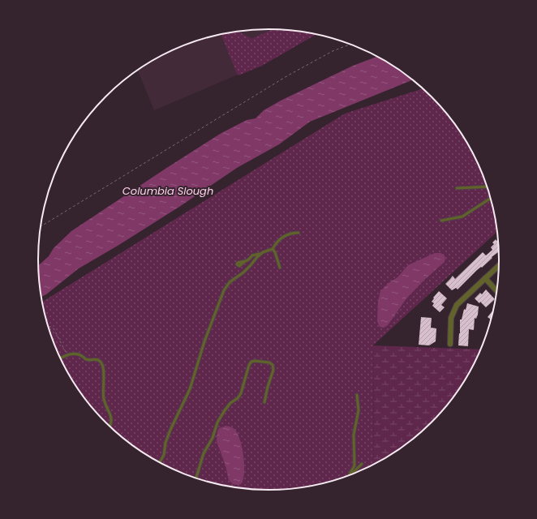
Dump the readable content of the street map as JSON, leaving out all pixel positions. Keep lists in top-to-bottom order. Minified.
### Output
{"water":["Columbia Slough"]}
